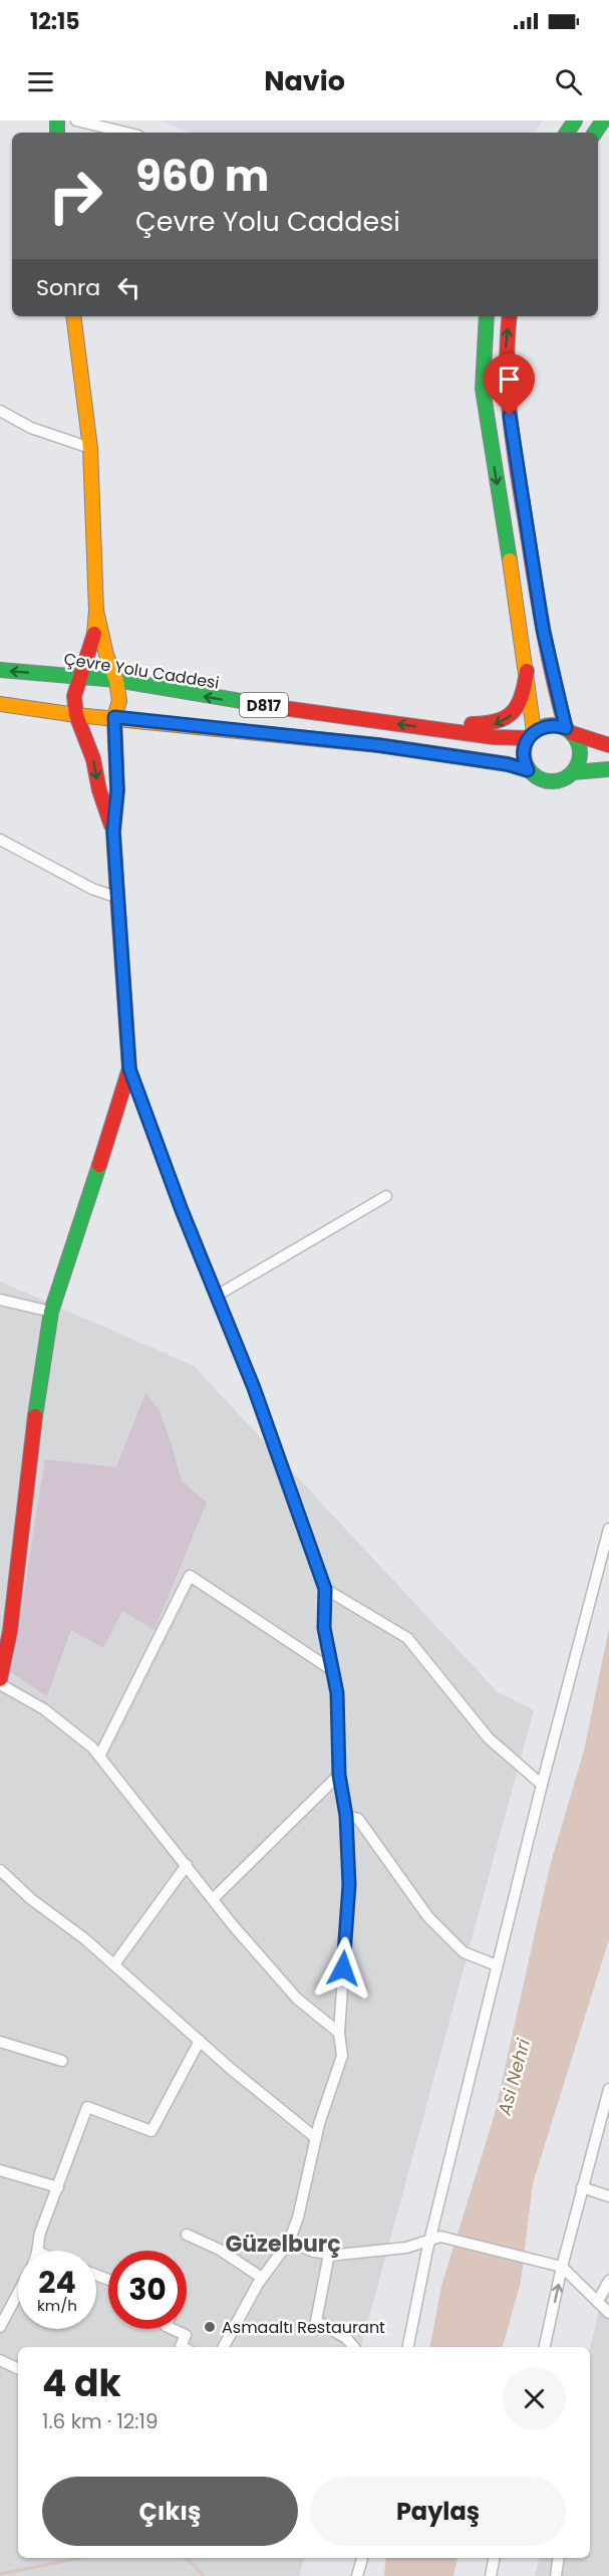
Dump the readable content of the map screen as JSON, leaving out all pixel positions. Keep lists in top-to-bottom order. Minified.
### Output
{"streets":{"main road":["Çevre Yolu Caddesi","D817"]},"crossings":[["Çevre Yolu Caddesi","D817"]],"districts":["Güzelburç"],"water":["Asi Nehri"],"places":["Asmaaltı Restaurant"],"page":{"status":"12:15","header":"Navio","turn":["960 m","Çevre Yolu Caddesi"],"then":"Sonra","speed":"24 km/h","limit":"30","heading":["4 dk","1.6 km · 12:19"],"buttons":["Çıkış","Paylaş"]}}
